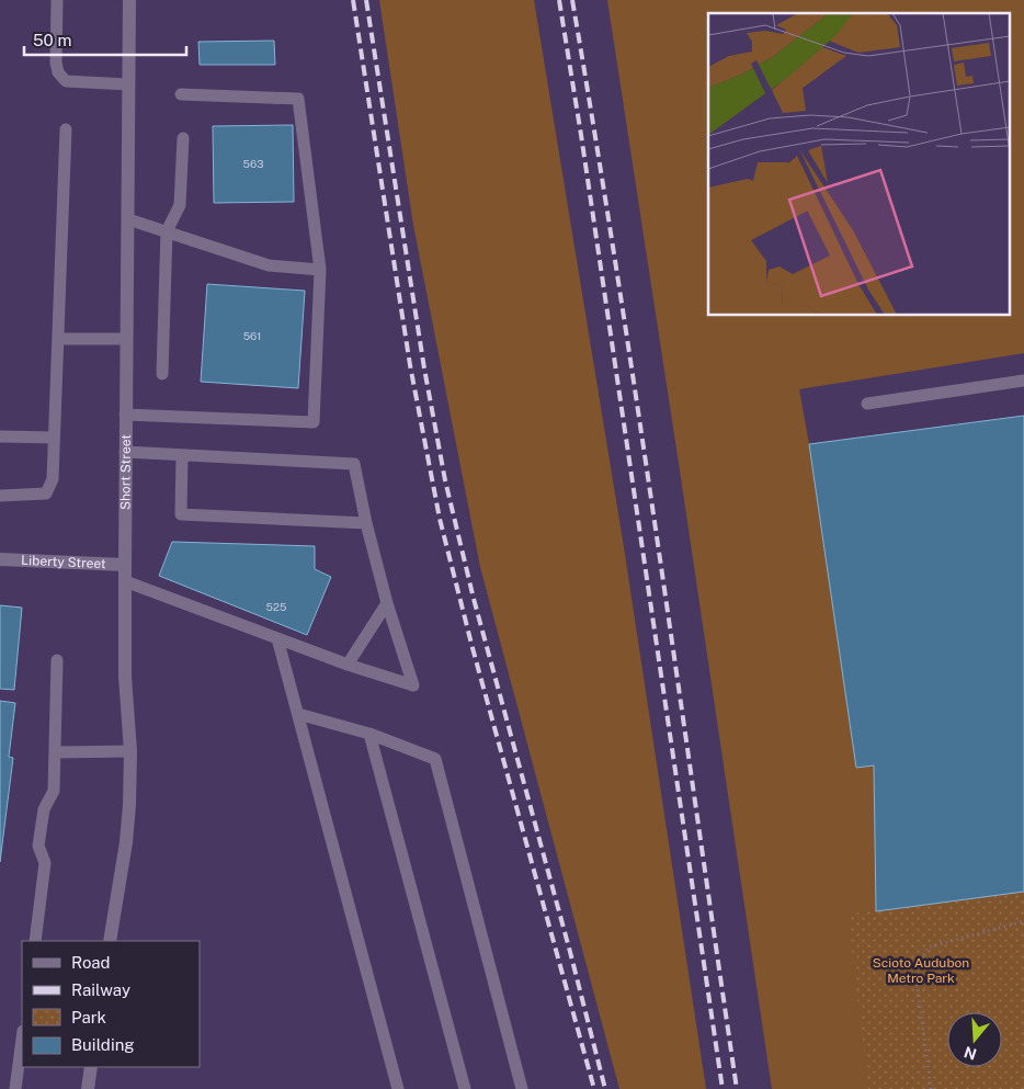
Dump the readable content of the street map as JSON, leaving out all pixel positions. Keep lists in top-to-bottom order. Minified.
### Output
{"streets":{"street":["Short Street","Liberty Street"]},"crossings":[["Short Street","Liberty Street"]],"parks":["Scioto Audubon Metro Park"],"house_numbers":["563","561","525"],"legend":["Road","Railway","Park","Building"],"scale_bar":"50 m","north":"bottom"}
